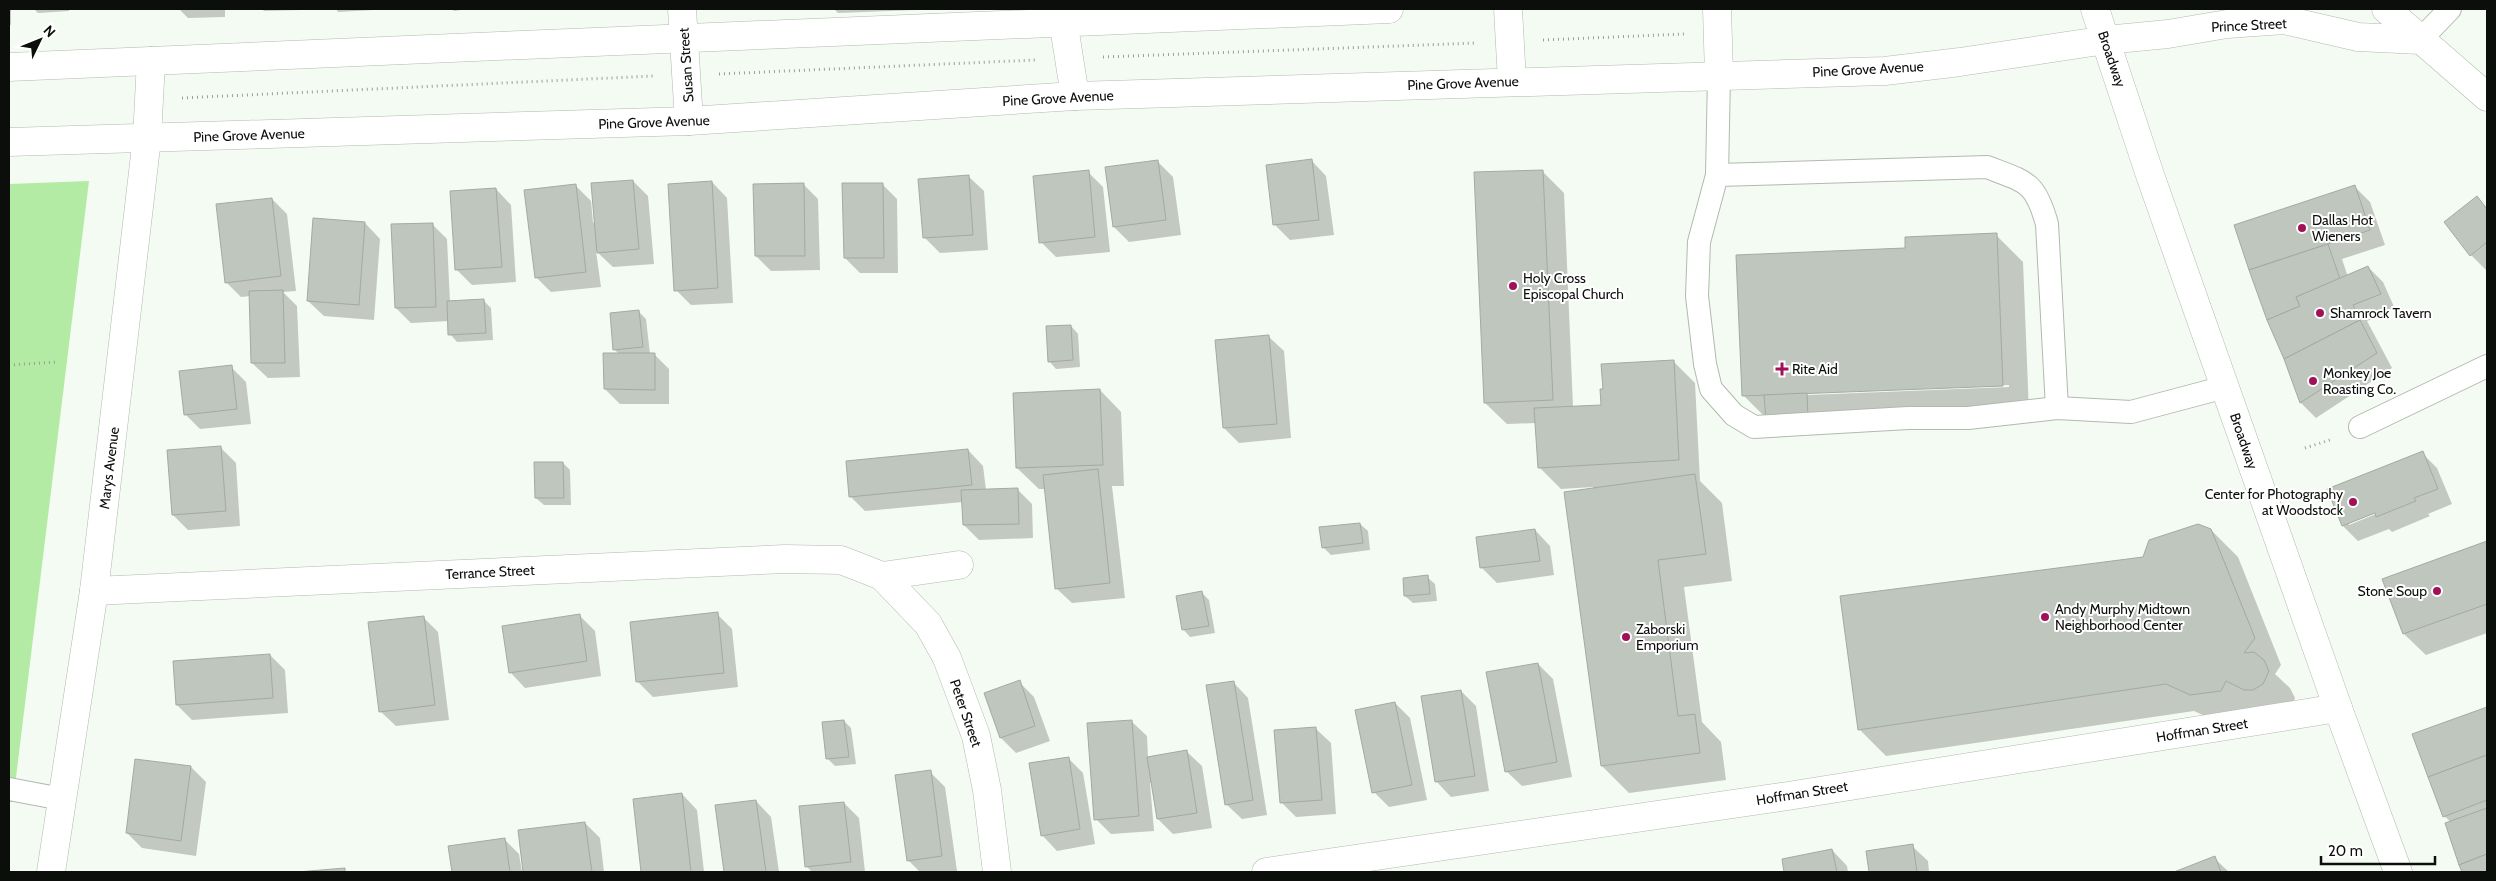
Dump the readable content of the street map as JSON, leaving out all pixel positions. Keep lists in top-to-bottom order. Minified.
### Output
{"streets":{"main road":["Prince Street","Broadway","Susan Street","Pine Grove Avenue","Marys Avenue","Terrance Street","Peter Street","Hoffman Street"]},"crossings":[["Prince Street","Broadway"],["Prince Street","Pine Grove Avenue"],["Broadway","Pine Grove Avenue"],["Broadway","Hoffman Street"],["Susan Street","Pine Grove Avenue"],["Pine Grove Avenue","Marys Avenue"],["Marys Avenue","Terrance Street"],["Terrance Street","Peter Street"]],"places":{"other":["Dallas Hot Wieners","Holy Cross Episcopal Church","Shamrock Tavern","Monkey Joe Roasting Co.","Center for Photography at Woodstock","Stone Soup","Andy Murphy Midtown Neighborhood Center","Zaborski Emporium"],"health":["Rite Aid"]},"scale_bar":"20 m","north":"top right"}
